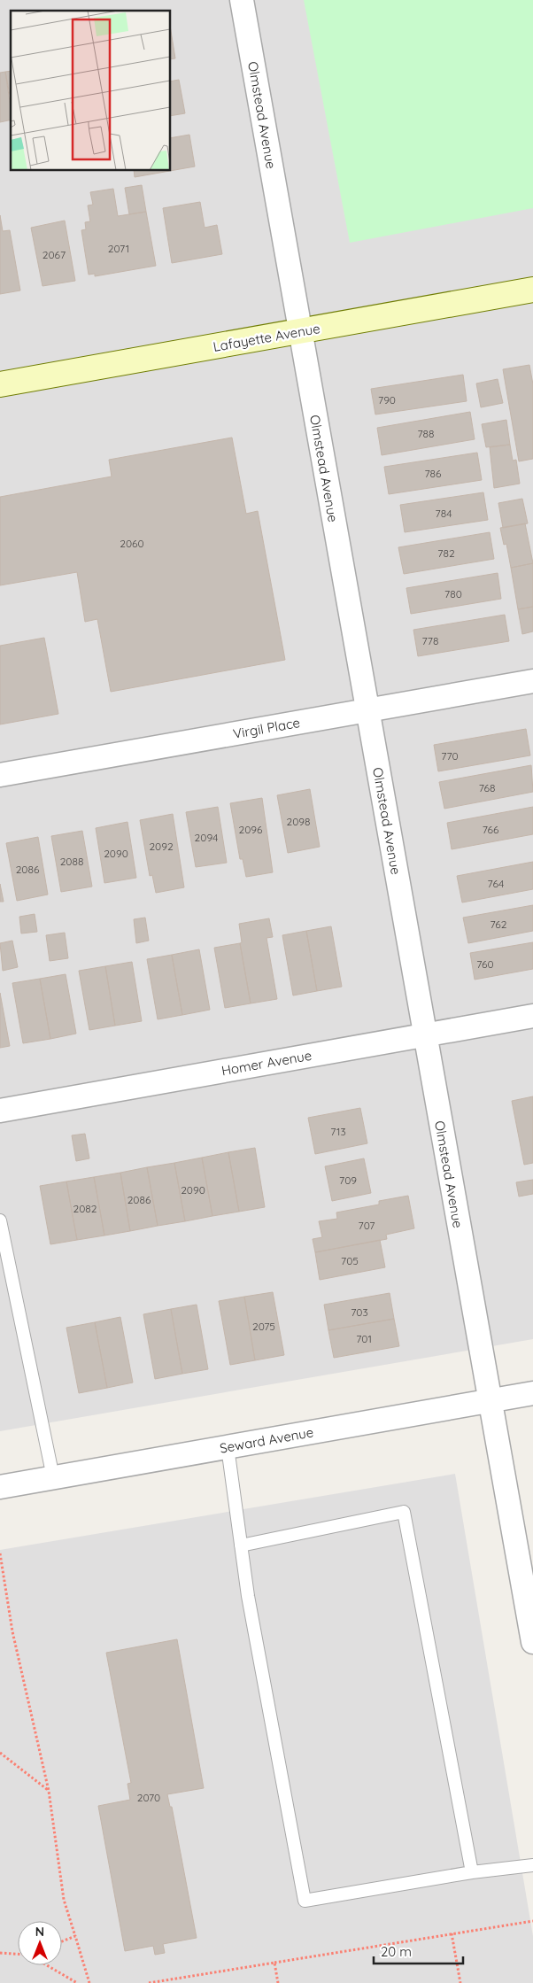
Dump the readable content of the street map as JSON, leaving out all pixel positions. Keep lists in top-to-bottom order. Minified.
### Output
{"streets":{"street":["Olmstead Avenue","Lafayette Avenue","Virgil Place","Homer Avenue","Seward Avenue"]},"crossings":[["Olmstead Avenue","Lafayette Avenue"],["Olmstead Avenue","Virgil Place"],["Olmstead Avenue","Homer Avenue"],["Olmstead Avenue","Seward Avenue"]],"house_numbers":["2071","2067","790","788","786","784","2060","782","780","778","770","768","2098","2096","766","2094","2092","2090","2088","2086","764","762","760","713","709","2090","2086","2082","707","705","703","2075","701","2070"],"scale_bar":"20 m","north":"top"}
